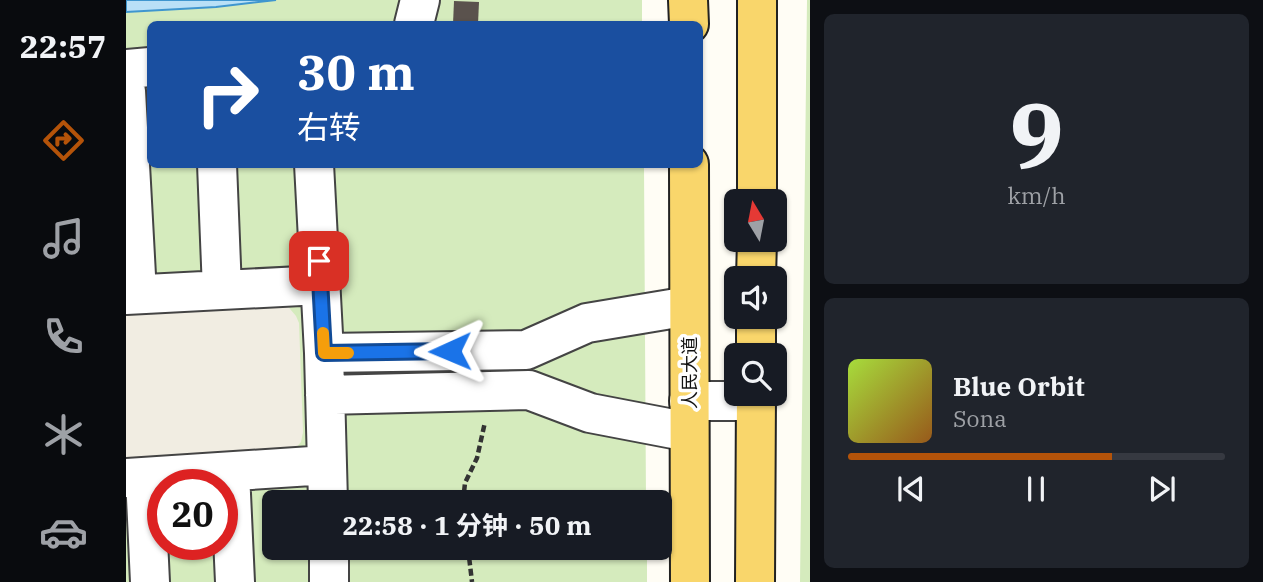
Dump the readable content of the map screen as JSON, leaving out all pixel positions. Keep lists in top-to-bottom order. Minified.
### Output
{"streets":{"main road":["人民大道"]},"north":"top","page":{"tabs":"22:57","tile":["9","km/h"],"turn":["30 m","右转"],"song":["Blue Orbit","Sona"],"limit":"20","trip":"22:58 · 1 分钟 · 50 m"}}
